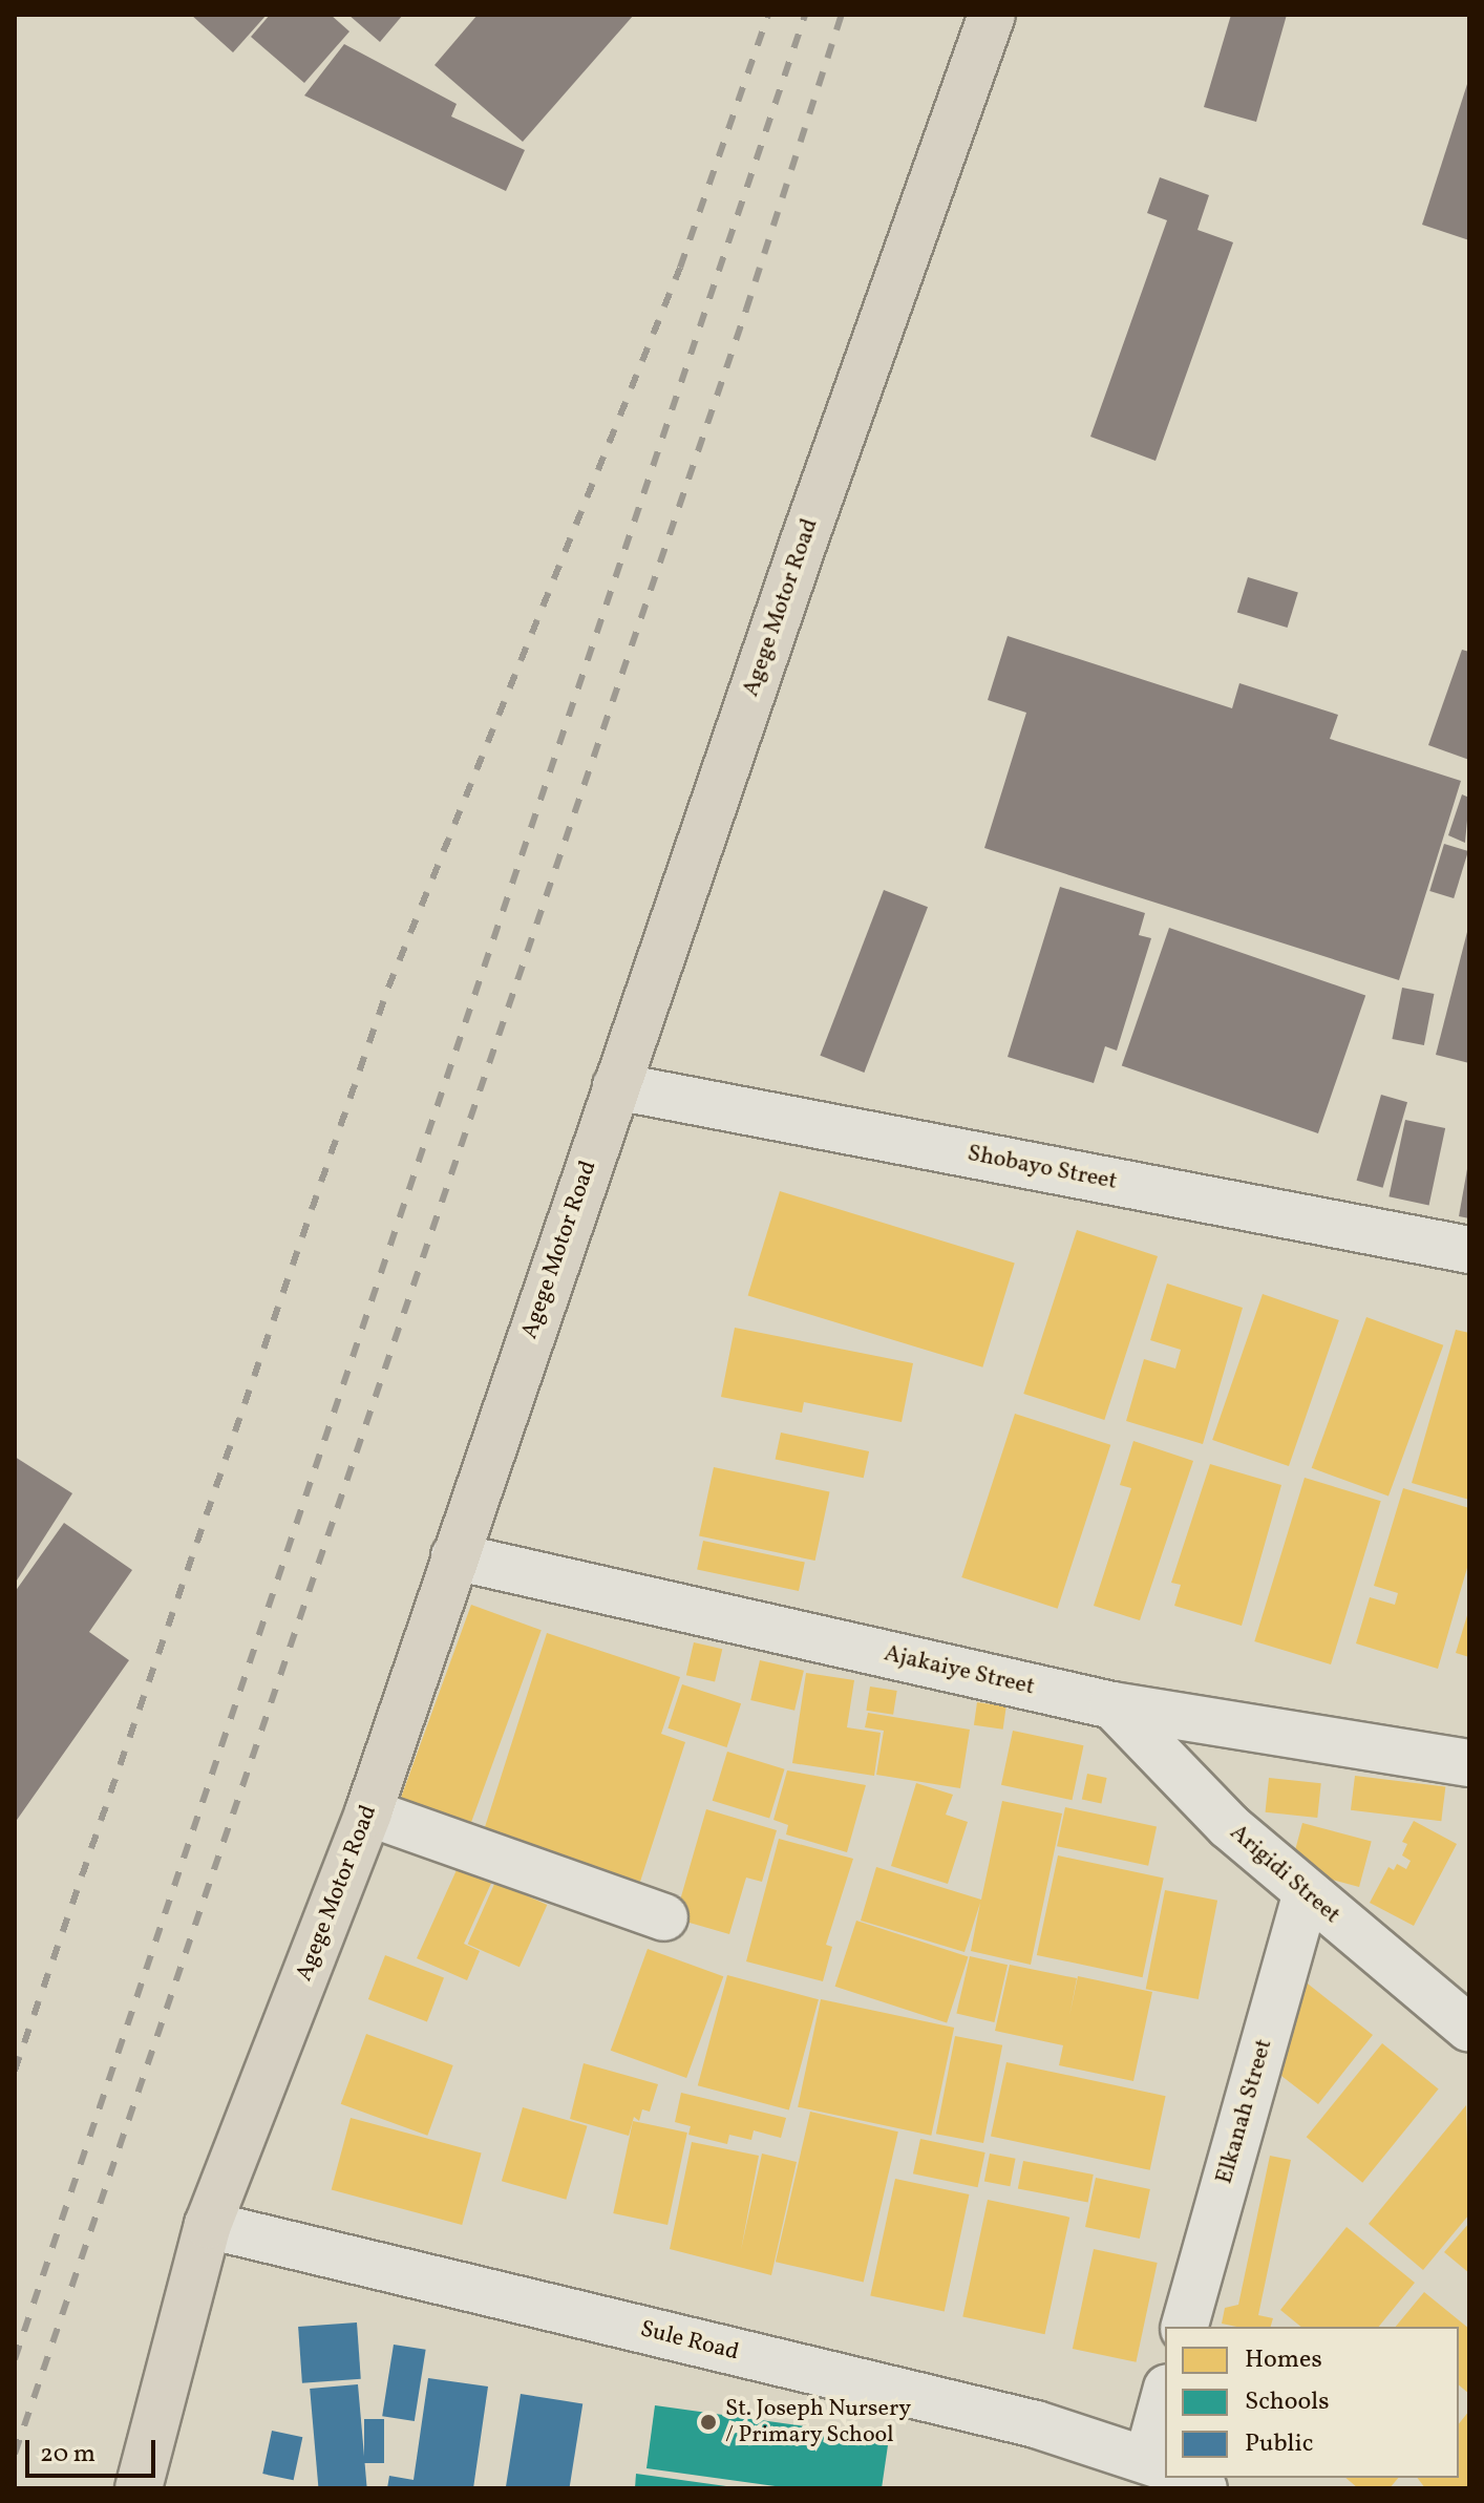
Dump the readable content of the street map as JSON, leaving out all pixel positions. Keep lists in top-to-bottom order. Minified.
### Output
{"streets":{"main road":["Agege Motor Road"],"street":["Shobayo Street","Ajakaiye Street","Arigidi Street","Elkanah Street","Sule Road"]},"crossings":[["Agege Motor Road","Shobayo Street"],["Agege Motor Road","Ajakaiye Street"],["Agege Motor Road","Sule Road"],["Ajakaiye Street","Arigidi Street"],["Arigidi Street","Elkanah Street"]],"places":["St. Joseph Nursery / Primary School"],"legend":["Homes","Schools","Public"],"scale_bar":"20 m"}
